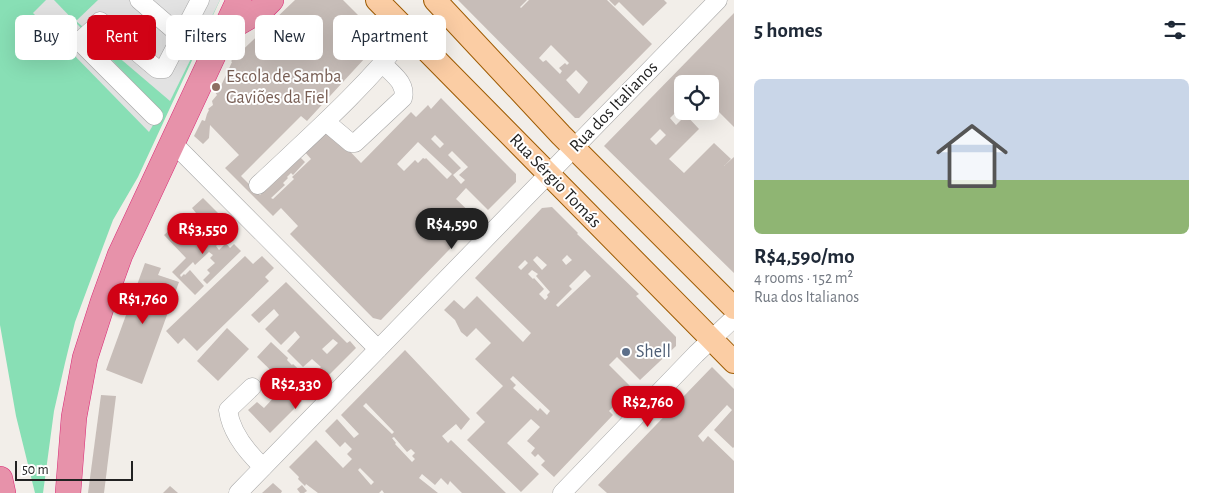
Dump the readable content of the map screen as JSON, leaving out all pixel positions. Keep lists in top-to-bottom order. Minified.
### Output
{"streets":{"main road":["Rua Sérgio Tomás"],"street":["Rua dos Italianos"]},"crossings":[["Rua dos Italianos","Rua Sérgio Tomás"]],"places":["Escola de Samba Gaviões da Fiel","Shell"],"scale_bar":"50 m","page":{"heading":"5 homes","chip":["Buy","Rent","Filters","New","Apartment"],"list":[{"name":"R$4,590/mo","note":"4 rooms · 152 m² · Rua dos Italianos"}],"price":["R$4,590","R$3,550","R$1,760","R$2,330","R$2,760"],"scale":"50 m"}}
